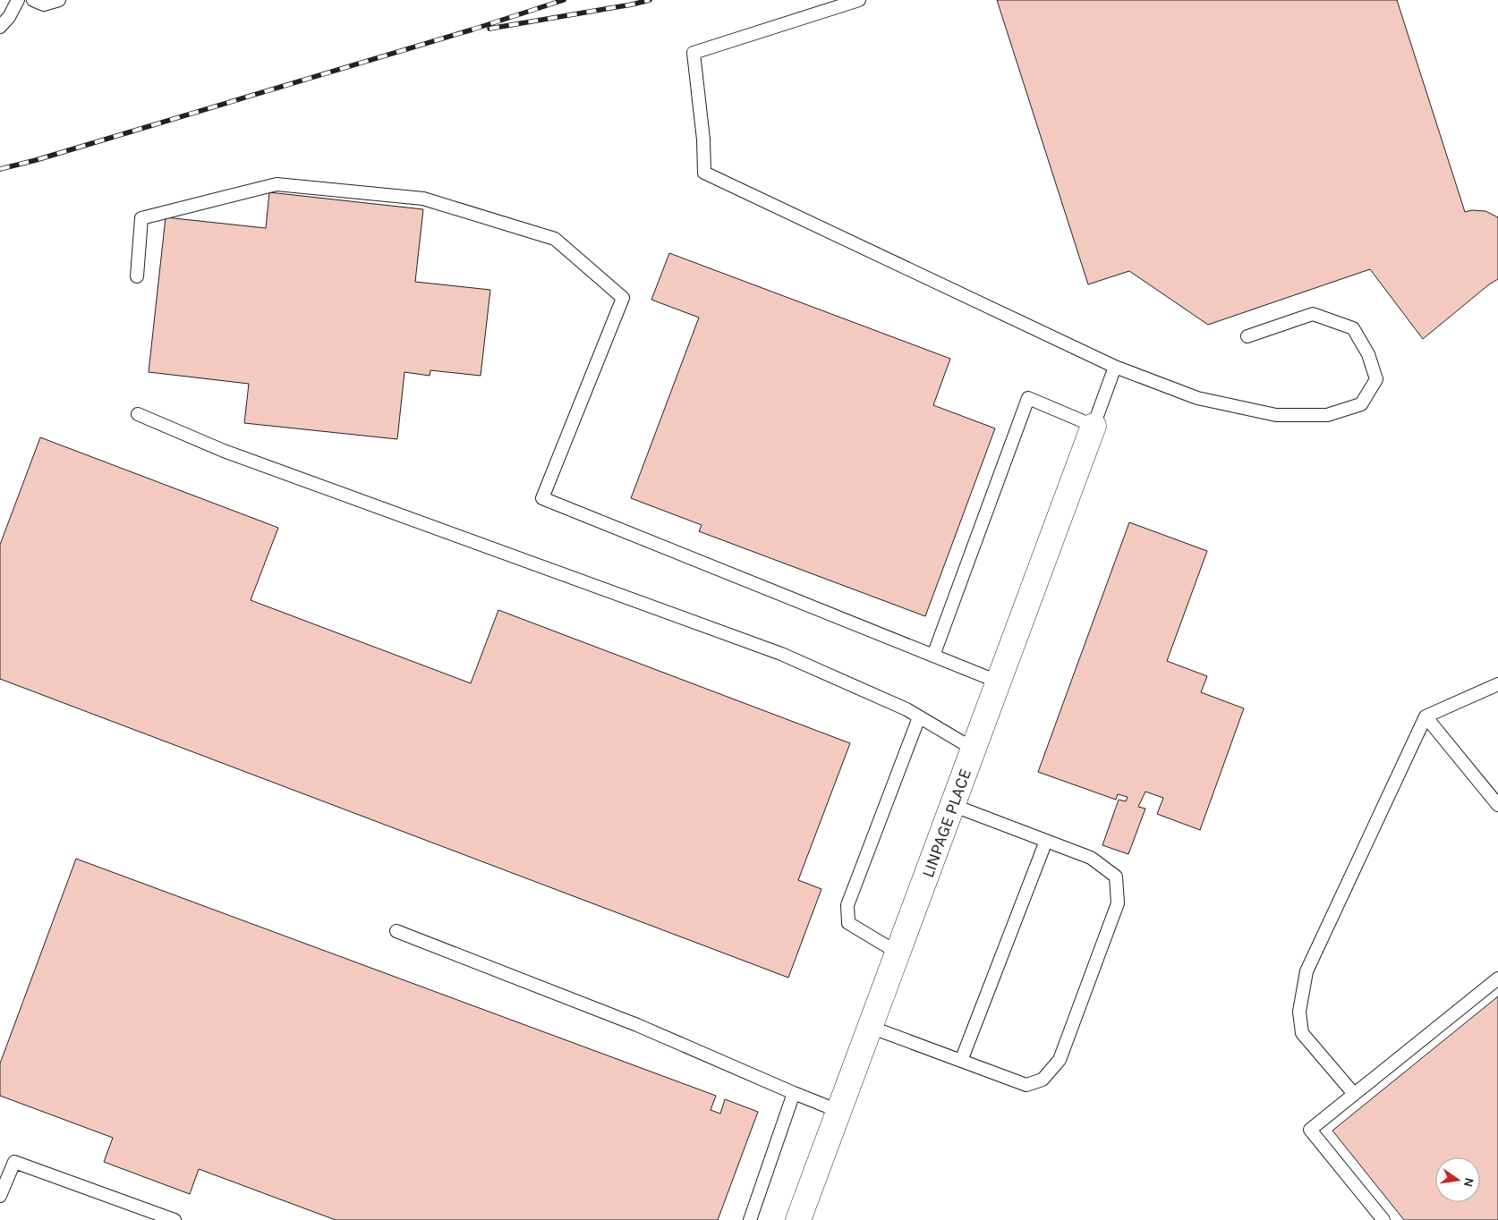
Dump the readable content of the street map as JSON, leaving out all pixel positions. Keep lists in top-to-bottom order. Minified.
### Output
{"streets":{"street":["LINPAGE PLACE"]},"north":"right"}
